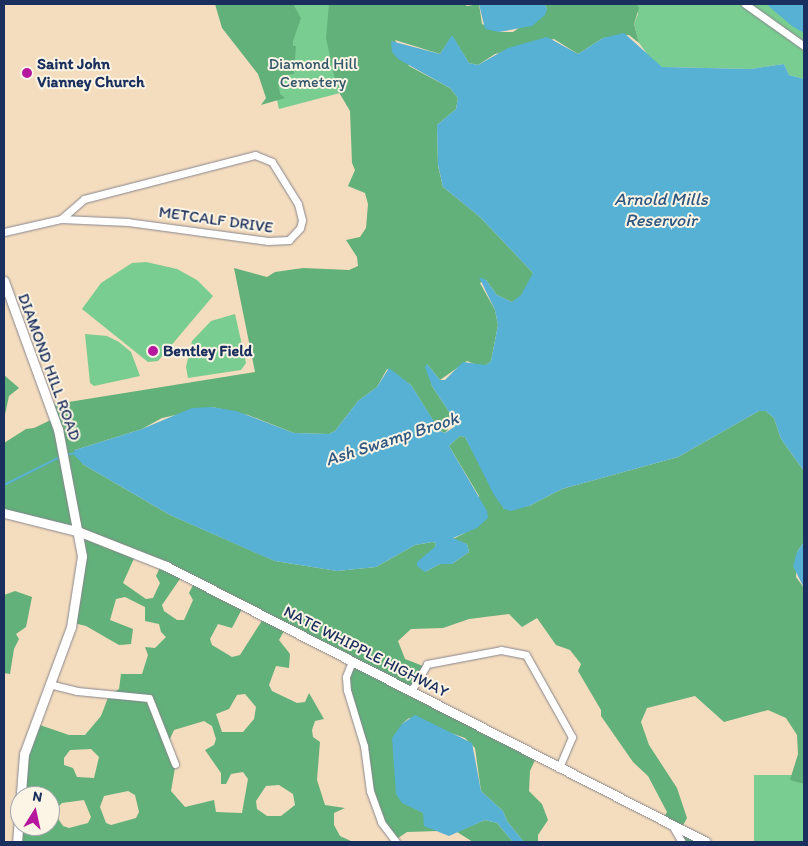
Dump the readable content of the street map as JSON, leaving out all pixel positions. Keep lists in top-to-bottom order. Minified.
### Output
{"streets":{"main road":["DIAMOND HILL ROAD","NATE WHIPPLE HIGHWAY"],"street":["METCALF DRIVE"]},"crossings":[["DIAMOND HILL ROAD","NATE WHIPPLE HIGHWAY"]],"water":["Arnold Mills Reservoir","Ash Swamp Brook"],"parks":["Diamond Hill Cemetery"],"places":["Saint John Vianney Church","Bentley Field"],"north":"top"}
